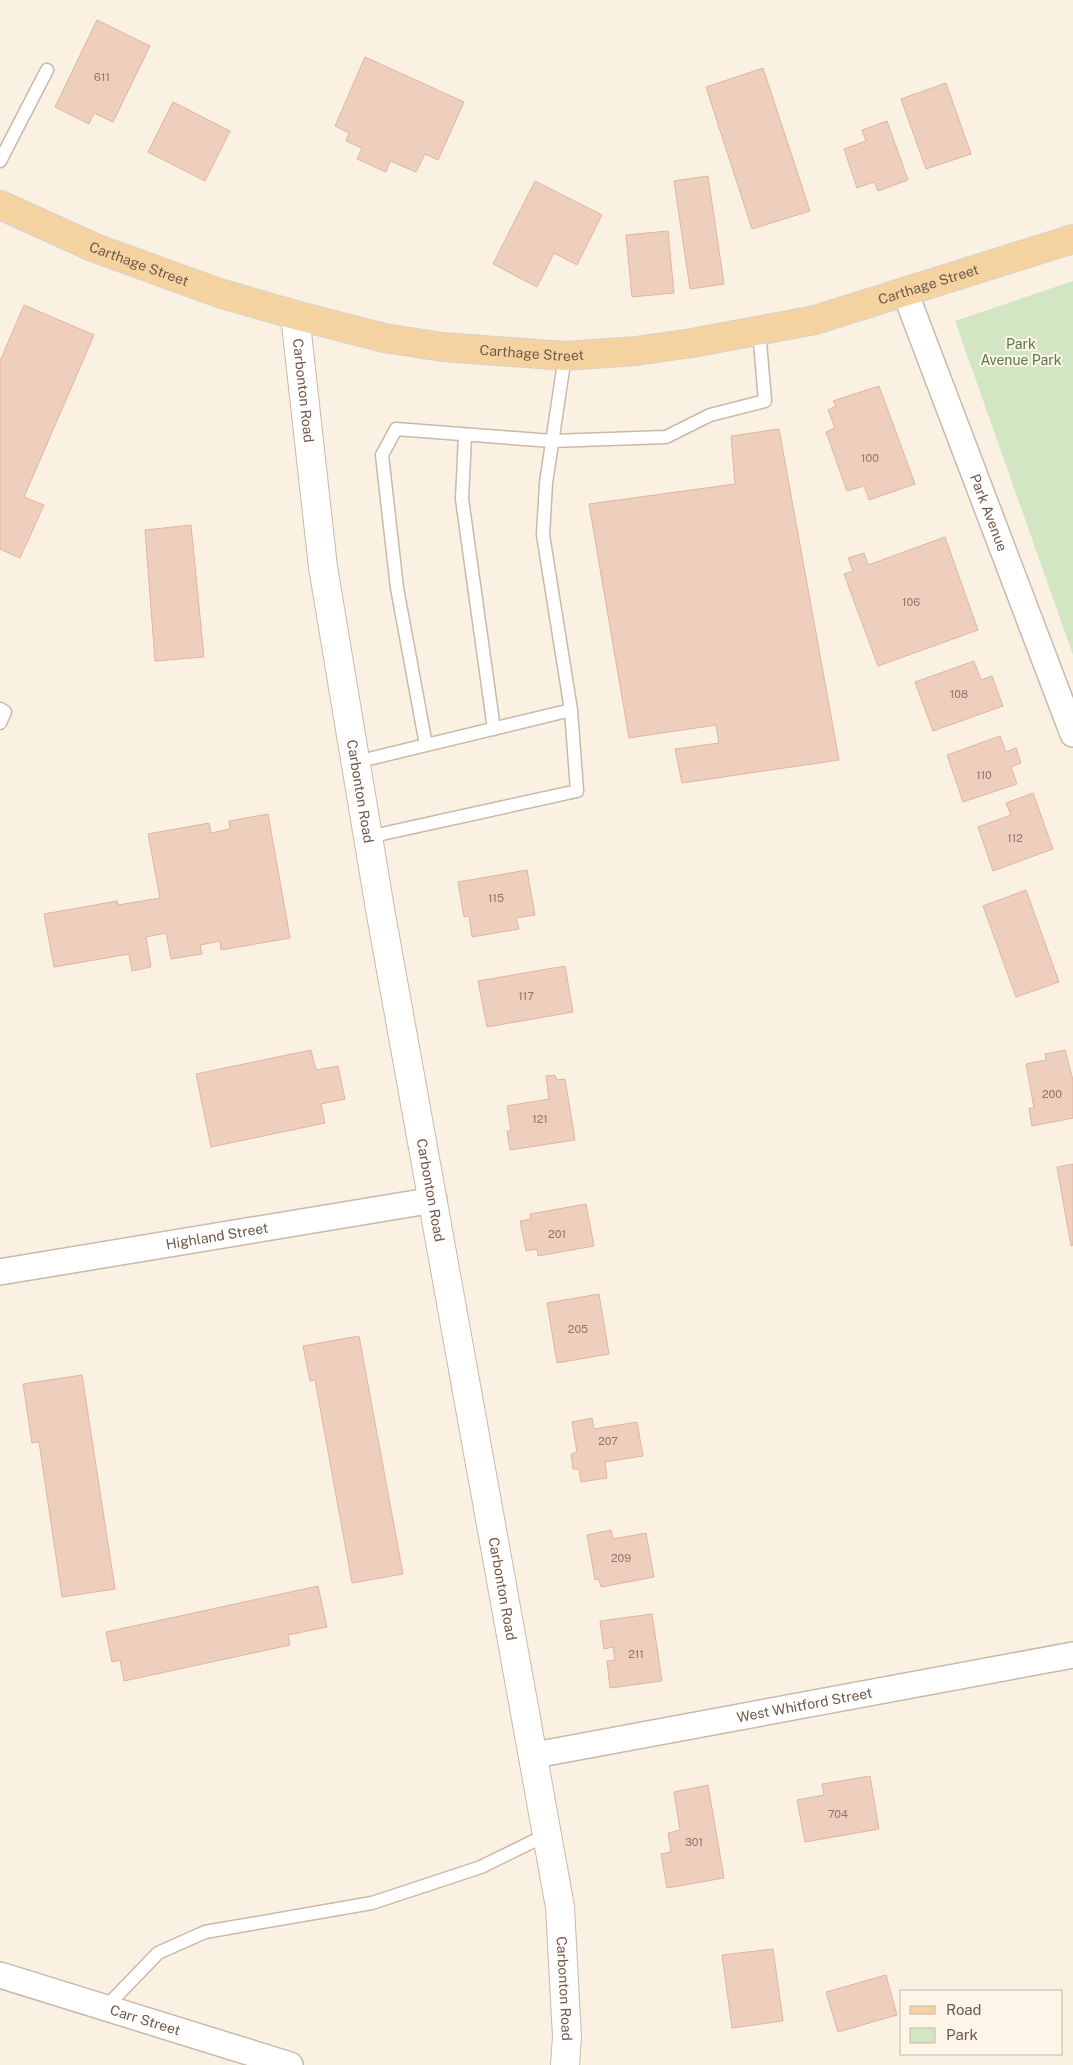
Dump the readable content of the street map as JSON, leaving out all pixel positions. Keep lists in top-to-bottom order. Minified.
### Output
{"streets":{"main road":["Carthage Street"],"street":["Carbonton Road","Park Avenue","Highland Street","West Whitford Street","Carr Street"]},"crossings":[["Carthage Street","Carbonton Road"],["Carthage Street","Park Avenue"],["Carbonton Road","Highland Street"],["Carbonton Road","West Whitford Street"]],"parks":["Park Avenue Park"],"house_numbers":["611","100","106","108","110","112","115","117","200","121","201","205","207","209","211","704","301"],"legend":["Road","Park"]}
